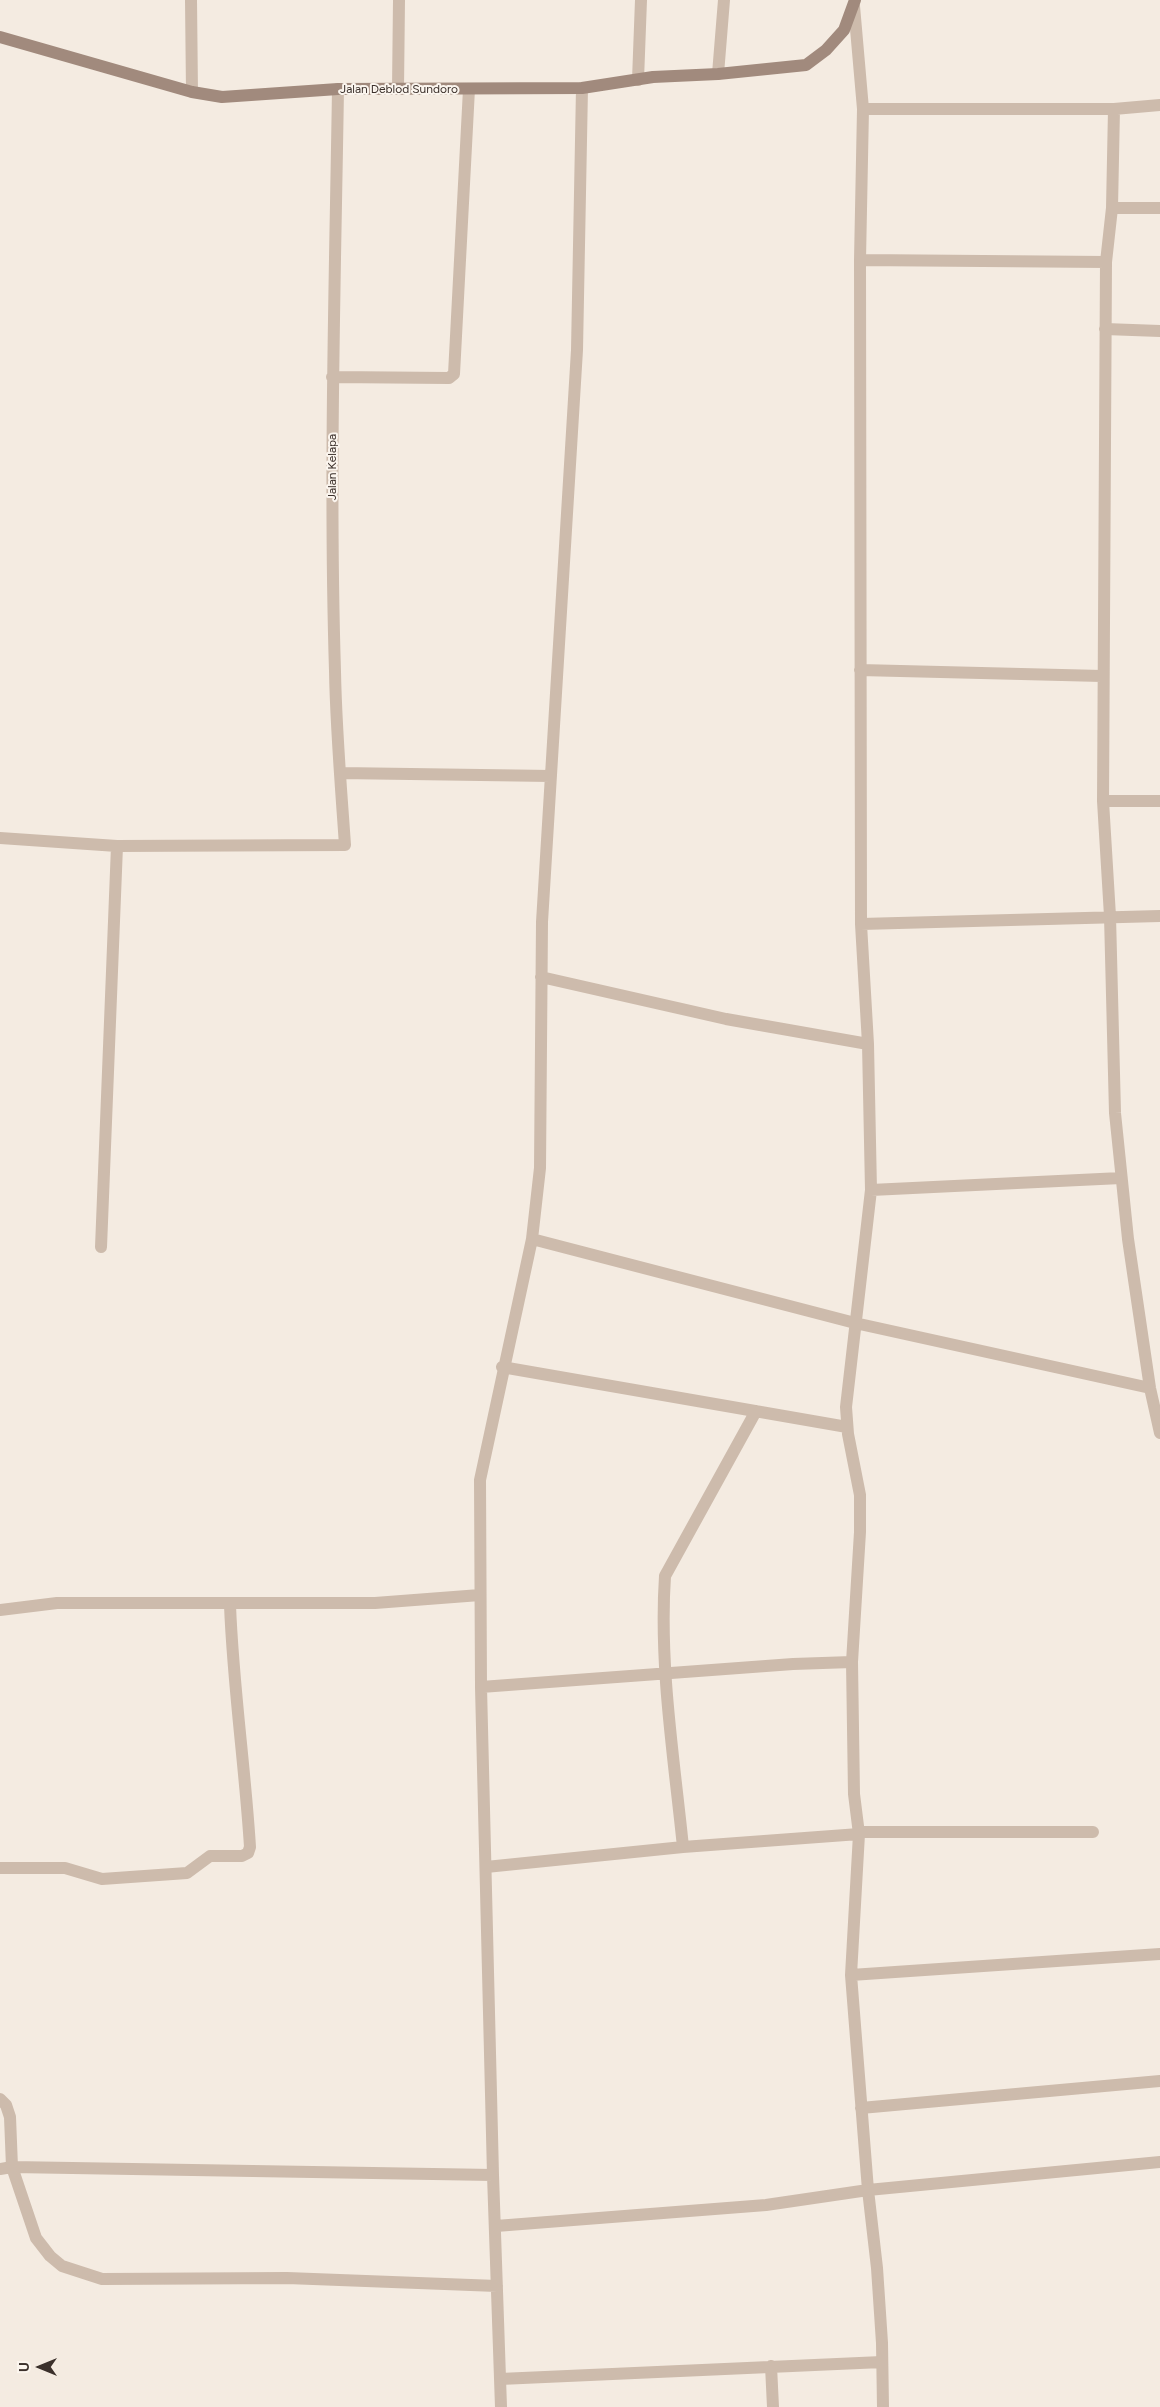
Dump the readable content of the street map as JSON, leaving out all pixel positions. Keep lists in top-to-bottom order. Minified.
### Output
{"streets":{"main road":["Jalan Deblod Sundoro"],"street":["Jalan Kelapa"]},"crossings":[["Jalan Deblod Sundoro","Jalan Kelapa"]],"north":"left"}
